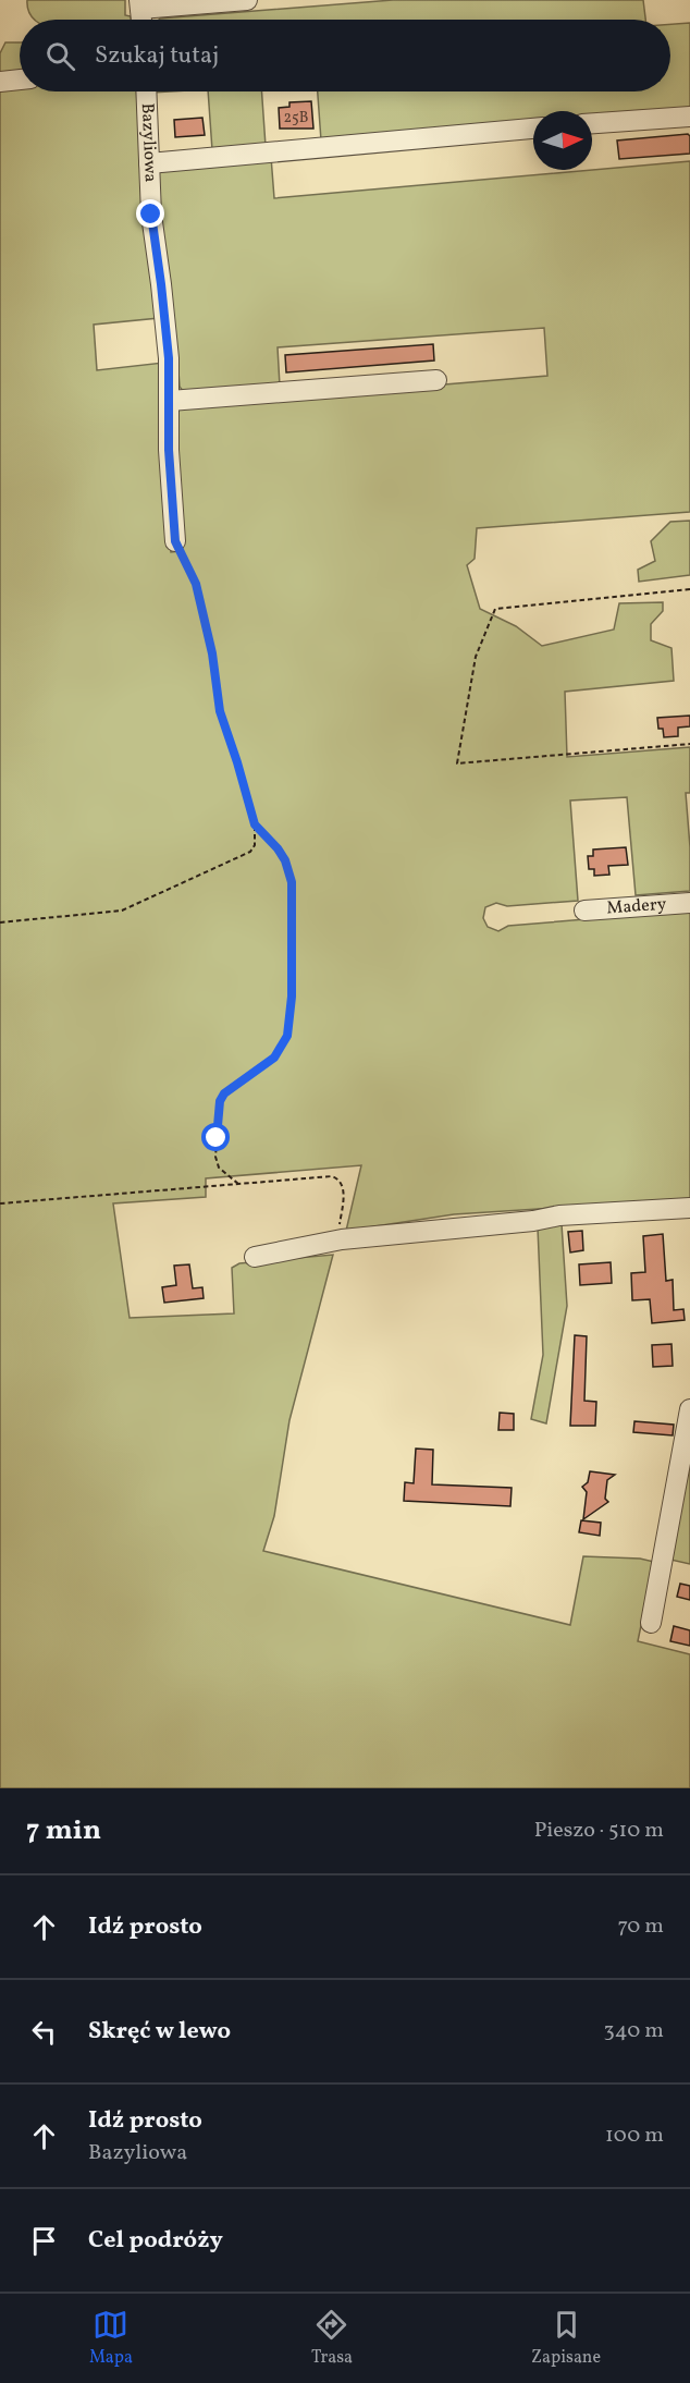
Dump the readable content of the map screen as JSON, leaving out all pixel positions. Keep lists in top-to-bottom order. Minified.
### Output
{"streets":{"street":["Bazyliowa","Madery"]},"house_numbers":["25B"],"north":"right","page":{"search":"Szukaj tutaj","heading":["7 min","Pieszo · 510 m"],"list":[["Idź prosto","70 m"],["Skręć w lewo","340 m"],["Idź prosto","Bazyliowa","100 m"],"Cel podróży"],"nav":["Mapa","Trasa","Zapisane"]}}
